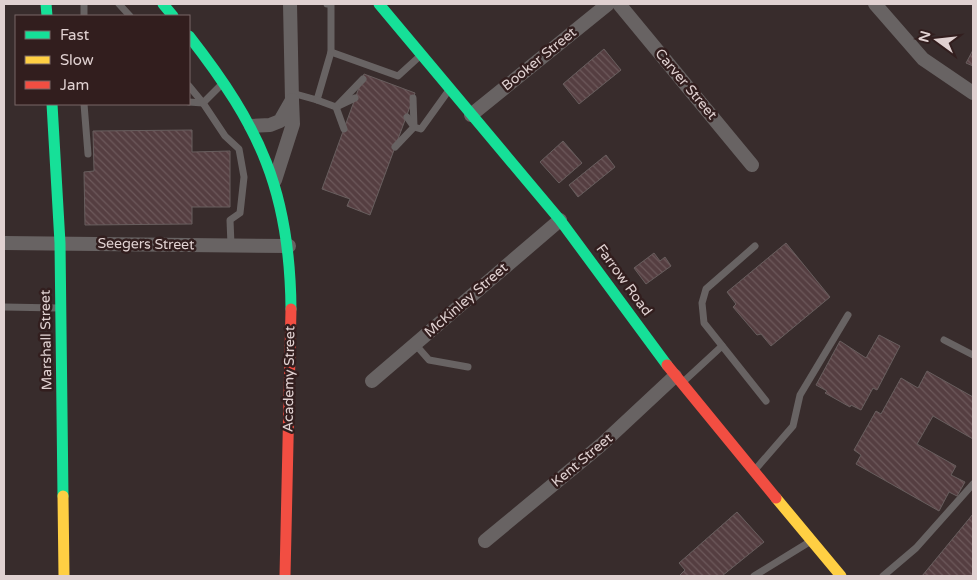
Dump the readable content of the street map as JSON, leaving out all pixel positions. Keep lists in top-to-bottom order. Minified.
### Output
{"streets":{"main road":["Farrow Road","Marshall Street","Academy Street"],"street":["Booker Street","Carver Street","Seegers Street","McKinley Street","Kent Street"]},"crossings":[["Booker Street","Farrow Road"],["Seegers Street","Marshall Street"],["Seegers Street","Academy Street"],["Farrow Road","McKinley Street"],["Farrow Road","Kent Street"]],"legend":["Fast","Slow","Jam"],"north":"left"}
